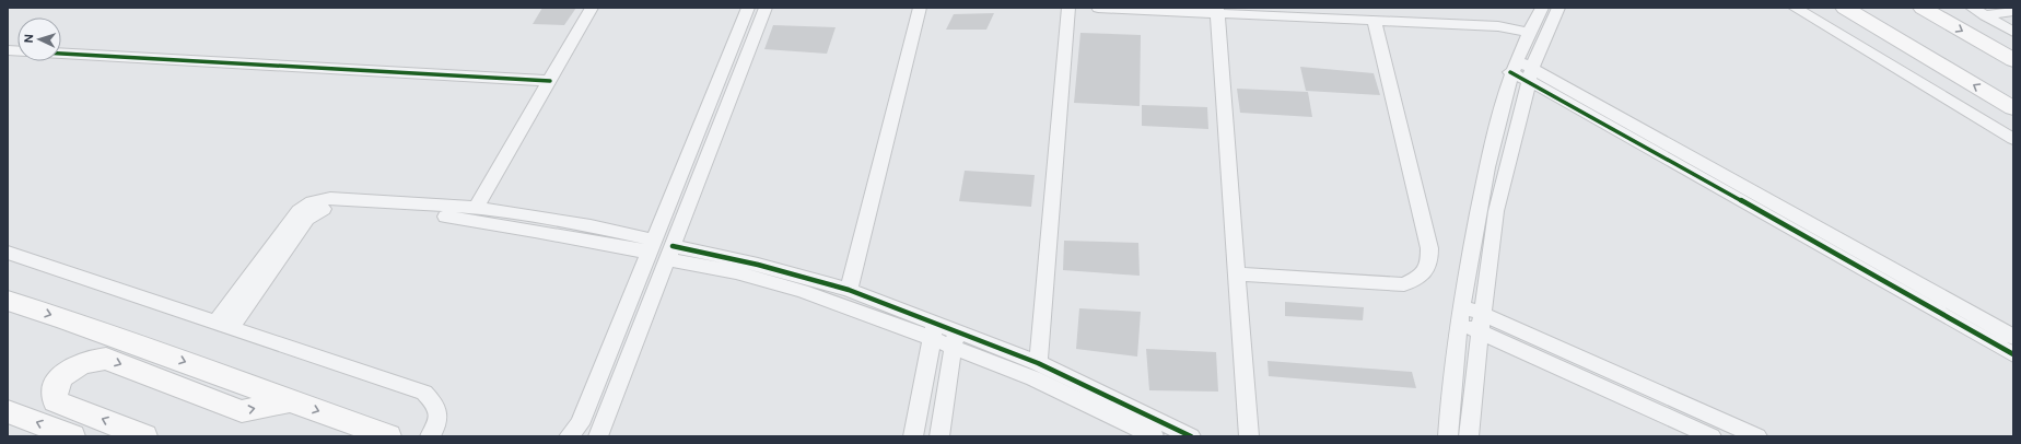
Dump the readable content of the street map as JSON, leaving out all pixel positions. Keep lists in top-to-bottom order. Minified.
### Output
{"north":"left"}
